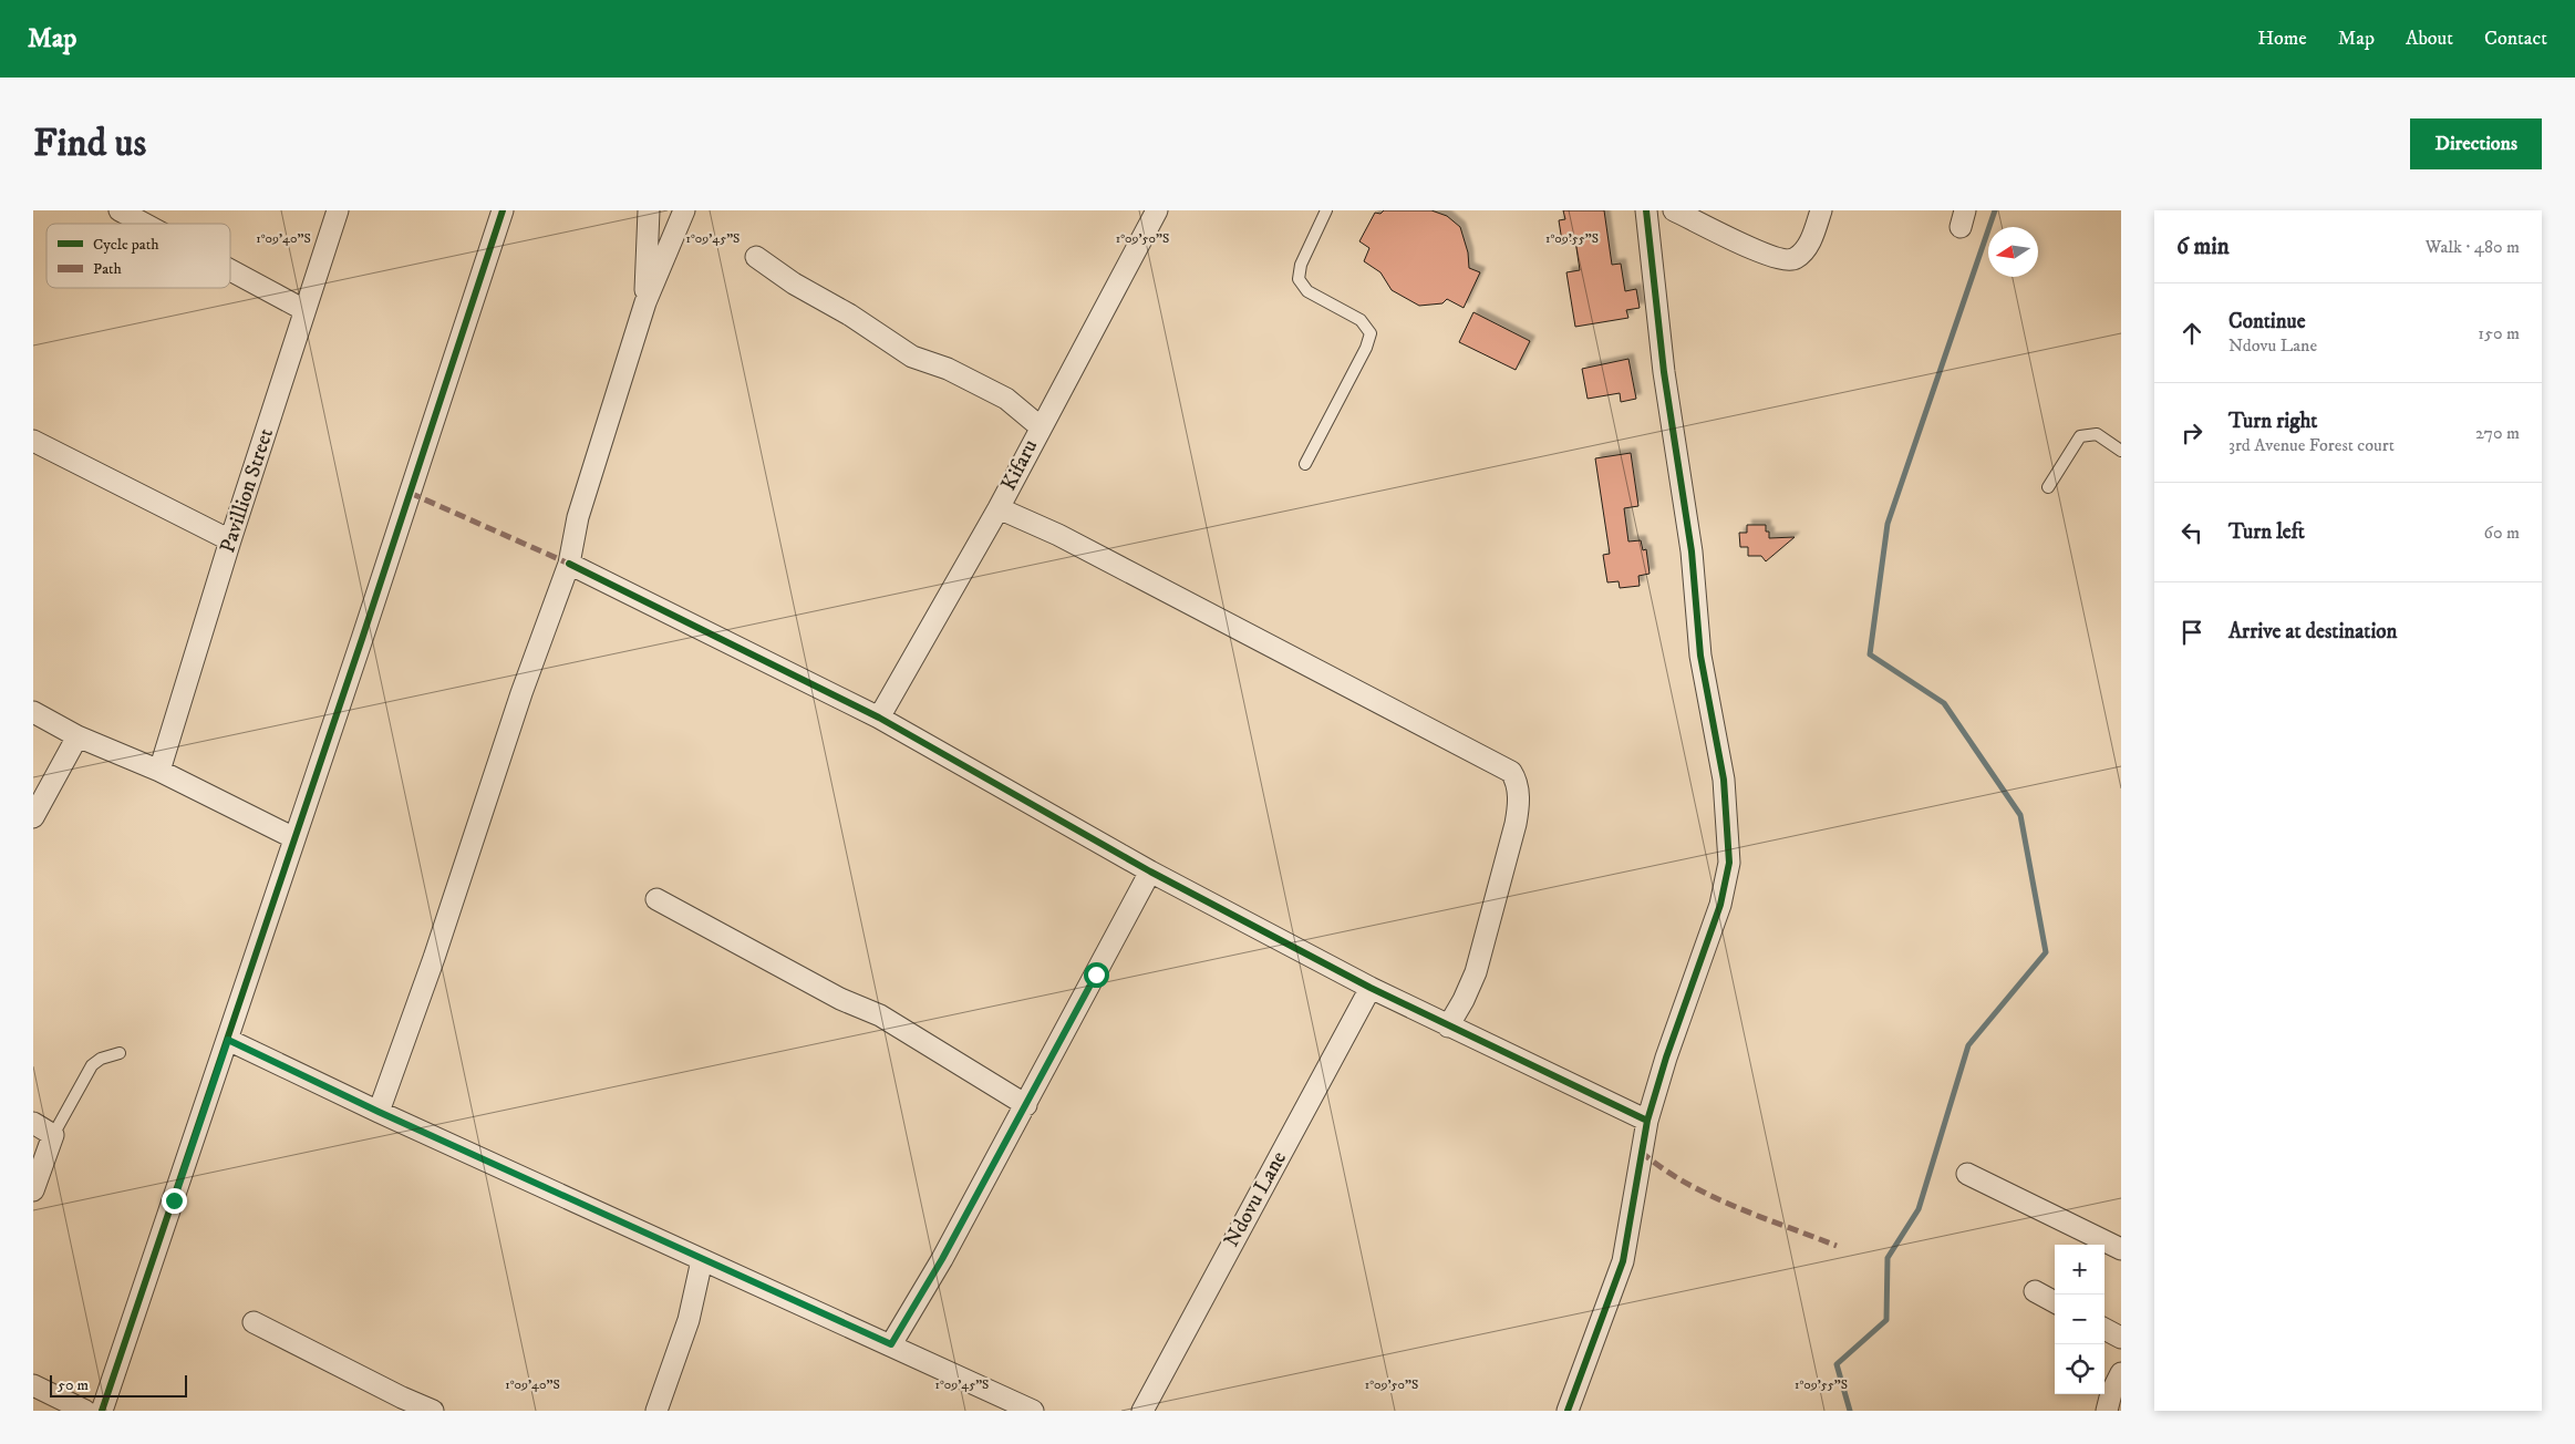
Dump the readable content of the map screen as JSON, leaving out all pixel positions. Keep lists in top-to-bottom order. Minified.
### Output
{"streets":{"street":["Kifaru","Pavillion Street","Ndovu Lane"]},"legend":["Cycle path","Path"],"scale_bar":"50 m","north":"left","page":{"header":"Map","nav":["Home","Map","About","Contact"],"buttons":"Directions","title":"Find us","heading":["6 min","Walk · 480 m"],"list":[["Continue","Ndovu Lane","150 m"],["Turn right","3rd Avenue Forest court","270 m"],["Turn left","60 m"],"Arrive at destination"],"map_buttons":["+","−"],"scale":"50 m"},"coordinates":["1°09'40\"S","1°09'45\"S","1°09'50\"S","1°09'55\"S"]}
